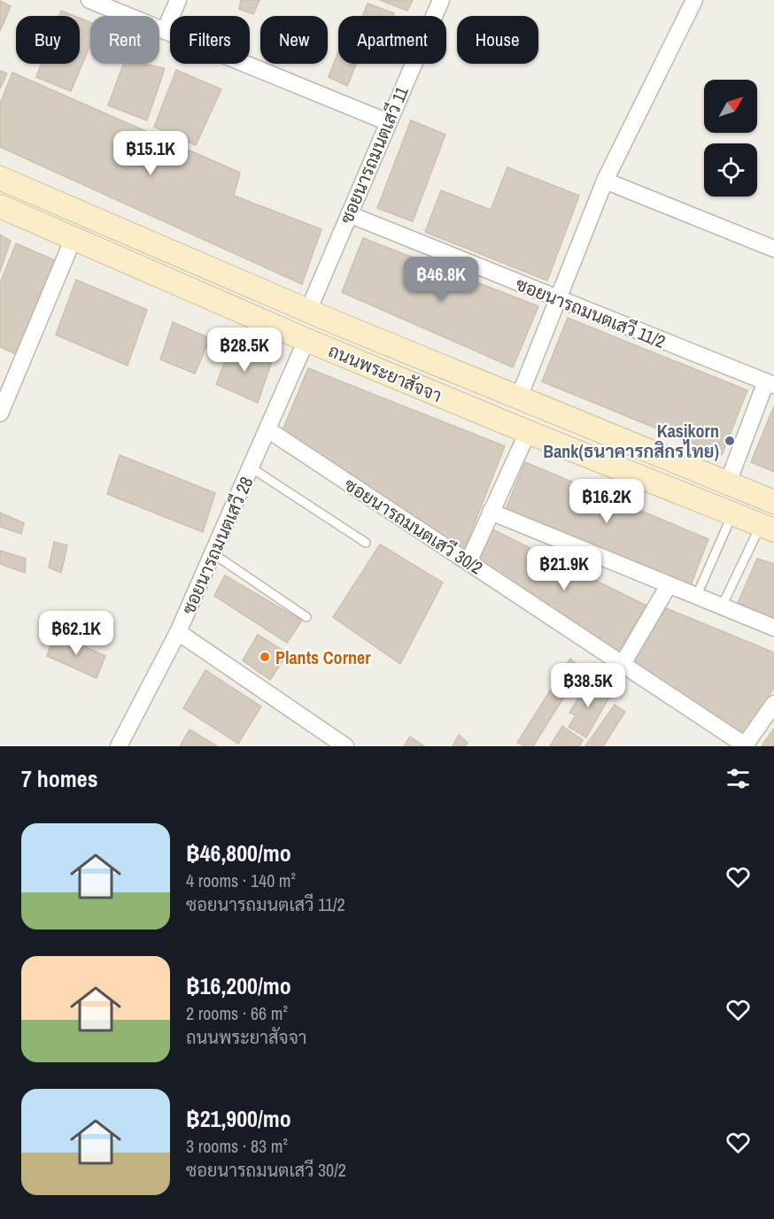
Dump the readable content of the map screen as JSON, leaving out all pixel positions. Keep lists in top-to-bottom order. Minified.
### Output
{"streets":{"main road":["ถนนพระยาสัจจา"],"street":["ซอยนารถมนตเสวี 11","ซอยนารถมนตเสวี 11/2","ซอยนารถมนตเสวี 30/2","ซอยนารถมนตเสวี 28"]},"crossings":[["ซอยนารถมนตเสวี 11","ซอยนารถมนตเสวี 11/2"],["ซอยนารถมนตเสวี 11","ถนนพระยาสัจจา"],["ถนนพระยาสัจจา","ซอยนารถมนตเสวี 28"],["ซอยนารถมนตเสวี 30/2","ซอยนารถมนตเสวี 28"]],"places":["Kasikorn Bank(ธนาคารกสิกรไทย)","Plants Corner"],"north":"top right","page":{"chip":["Buy","Rent","Filters","New","Apartment","House"],"price":["฿15.1K","฿46.8K","฿28.5K","฿16.2K","฿21.9K","฿62.1K","฿38.5K"],"heading":"7 homes","list":[{"name":"฿46,800/mo","note":"4 rooms · 140 m² · ซอยนารถมนตเสวี 11/2"},{"name":"฿16,200/mo","note":"2 rooms · 66 m² · ถนนพระยาสัจจา"},{"name":"฿21,900/mo","note":"3 rooms · 83 m² · ซอยนารถมนตเสวี 30/2"}]}}
